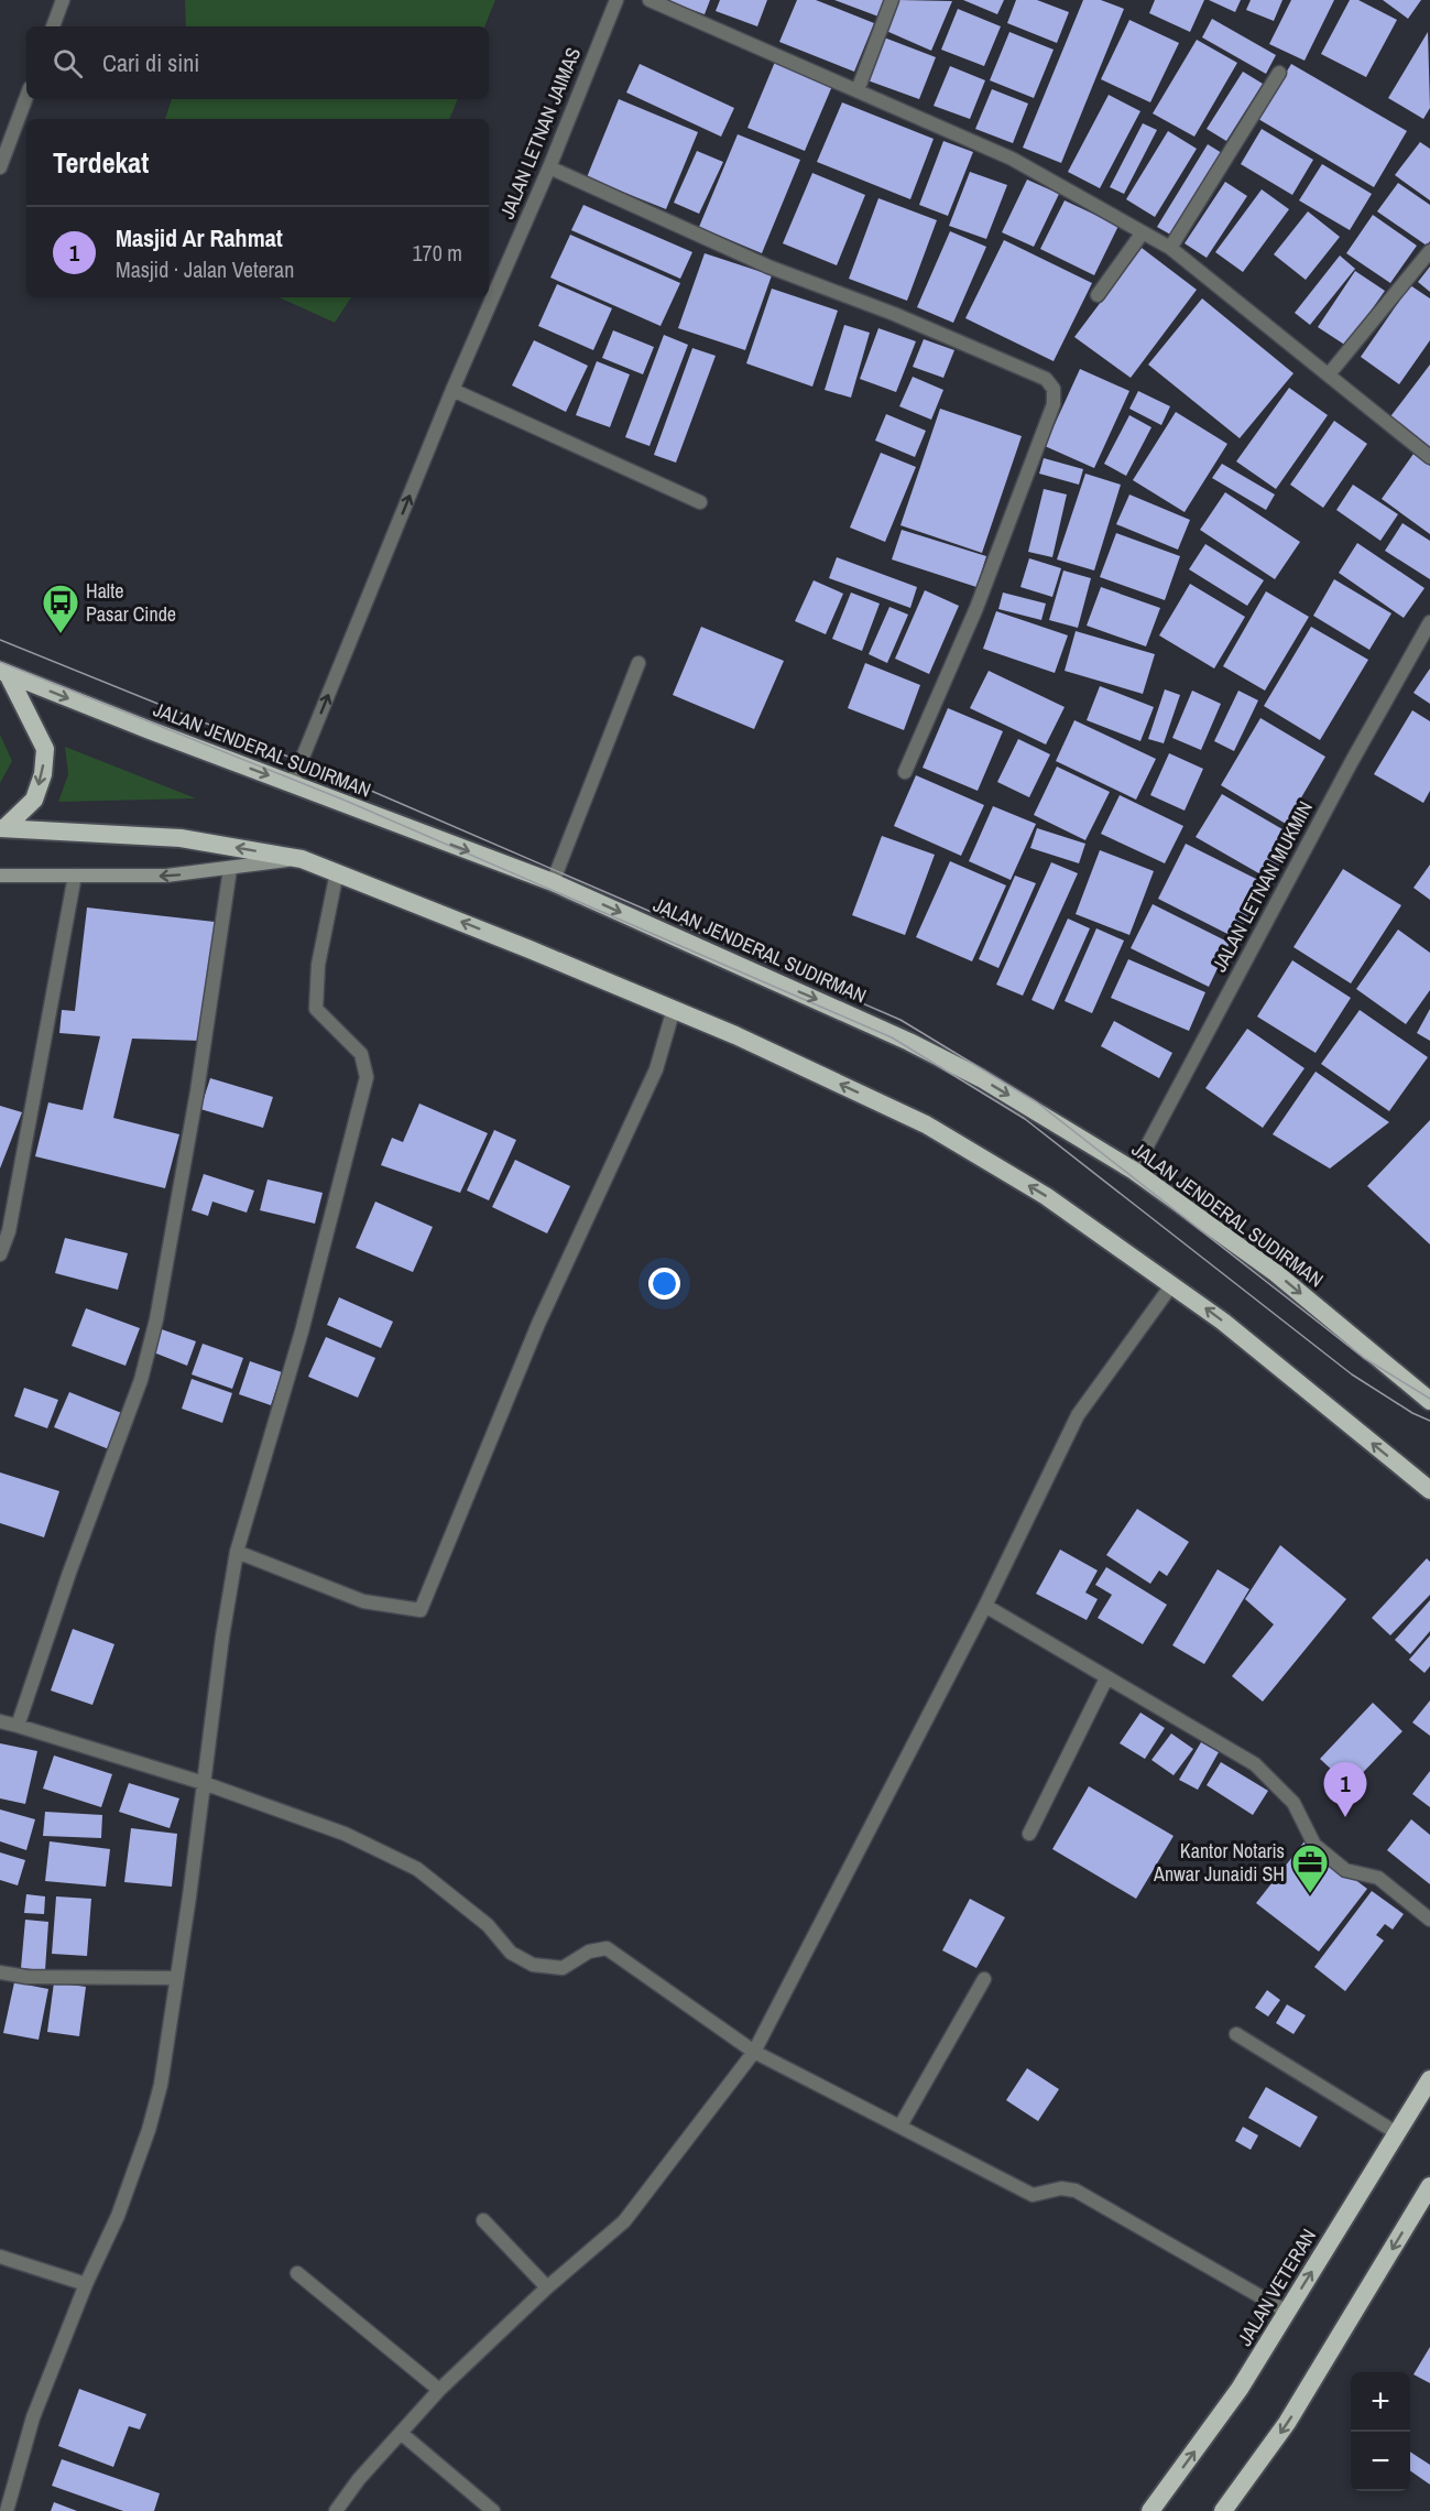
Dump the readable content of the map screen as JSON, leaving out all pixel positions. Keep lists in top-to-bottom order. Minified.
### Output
{"streets":{"highway":["JALAN JENDERAL SUDIRMAN","JALAN VETERAN"],"street":["JALAN LETNAN JAIMAS","JALAN LETNAN MUKMIN"]},"crossings":[["JALAN LETNAN JAIMAS","JALAN JENDERAL SUDIRMAN"],["JALAN JENDERAL SUDIRMAN","JALAN LETNAN MUKMIN"]],"one_way":["JALAN LETNAN JAIMAS"],"places":{"bus stop":["Halte Pasar Cinde"],"office":["Kantor Notaris Anwar Junaidi SH"]},"page":{"search":"Cari di sini","heading":"Terdekat","list":[{"mark":"1","name":"Masjid Ar Rahmat","note":"Masjid · Jalan Veteran","value":"170 m"}],"pins":"1","map_buttons":["+","−"]}}
